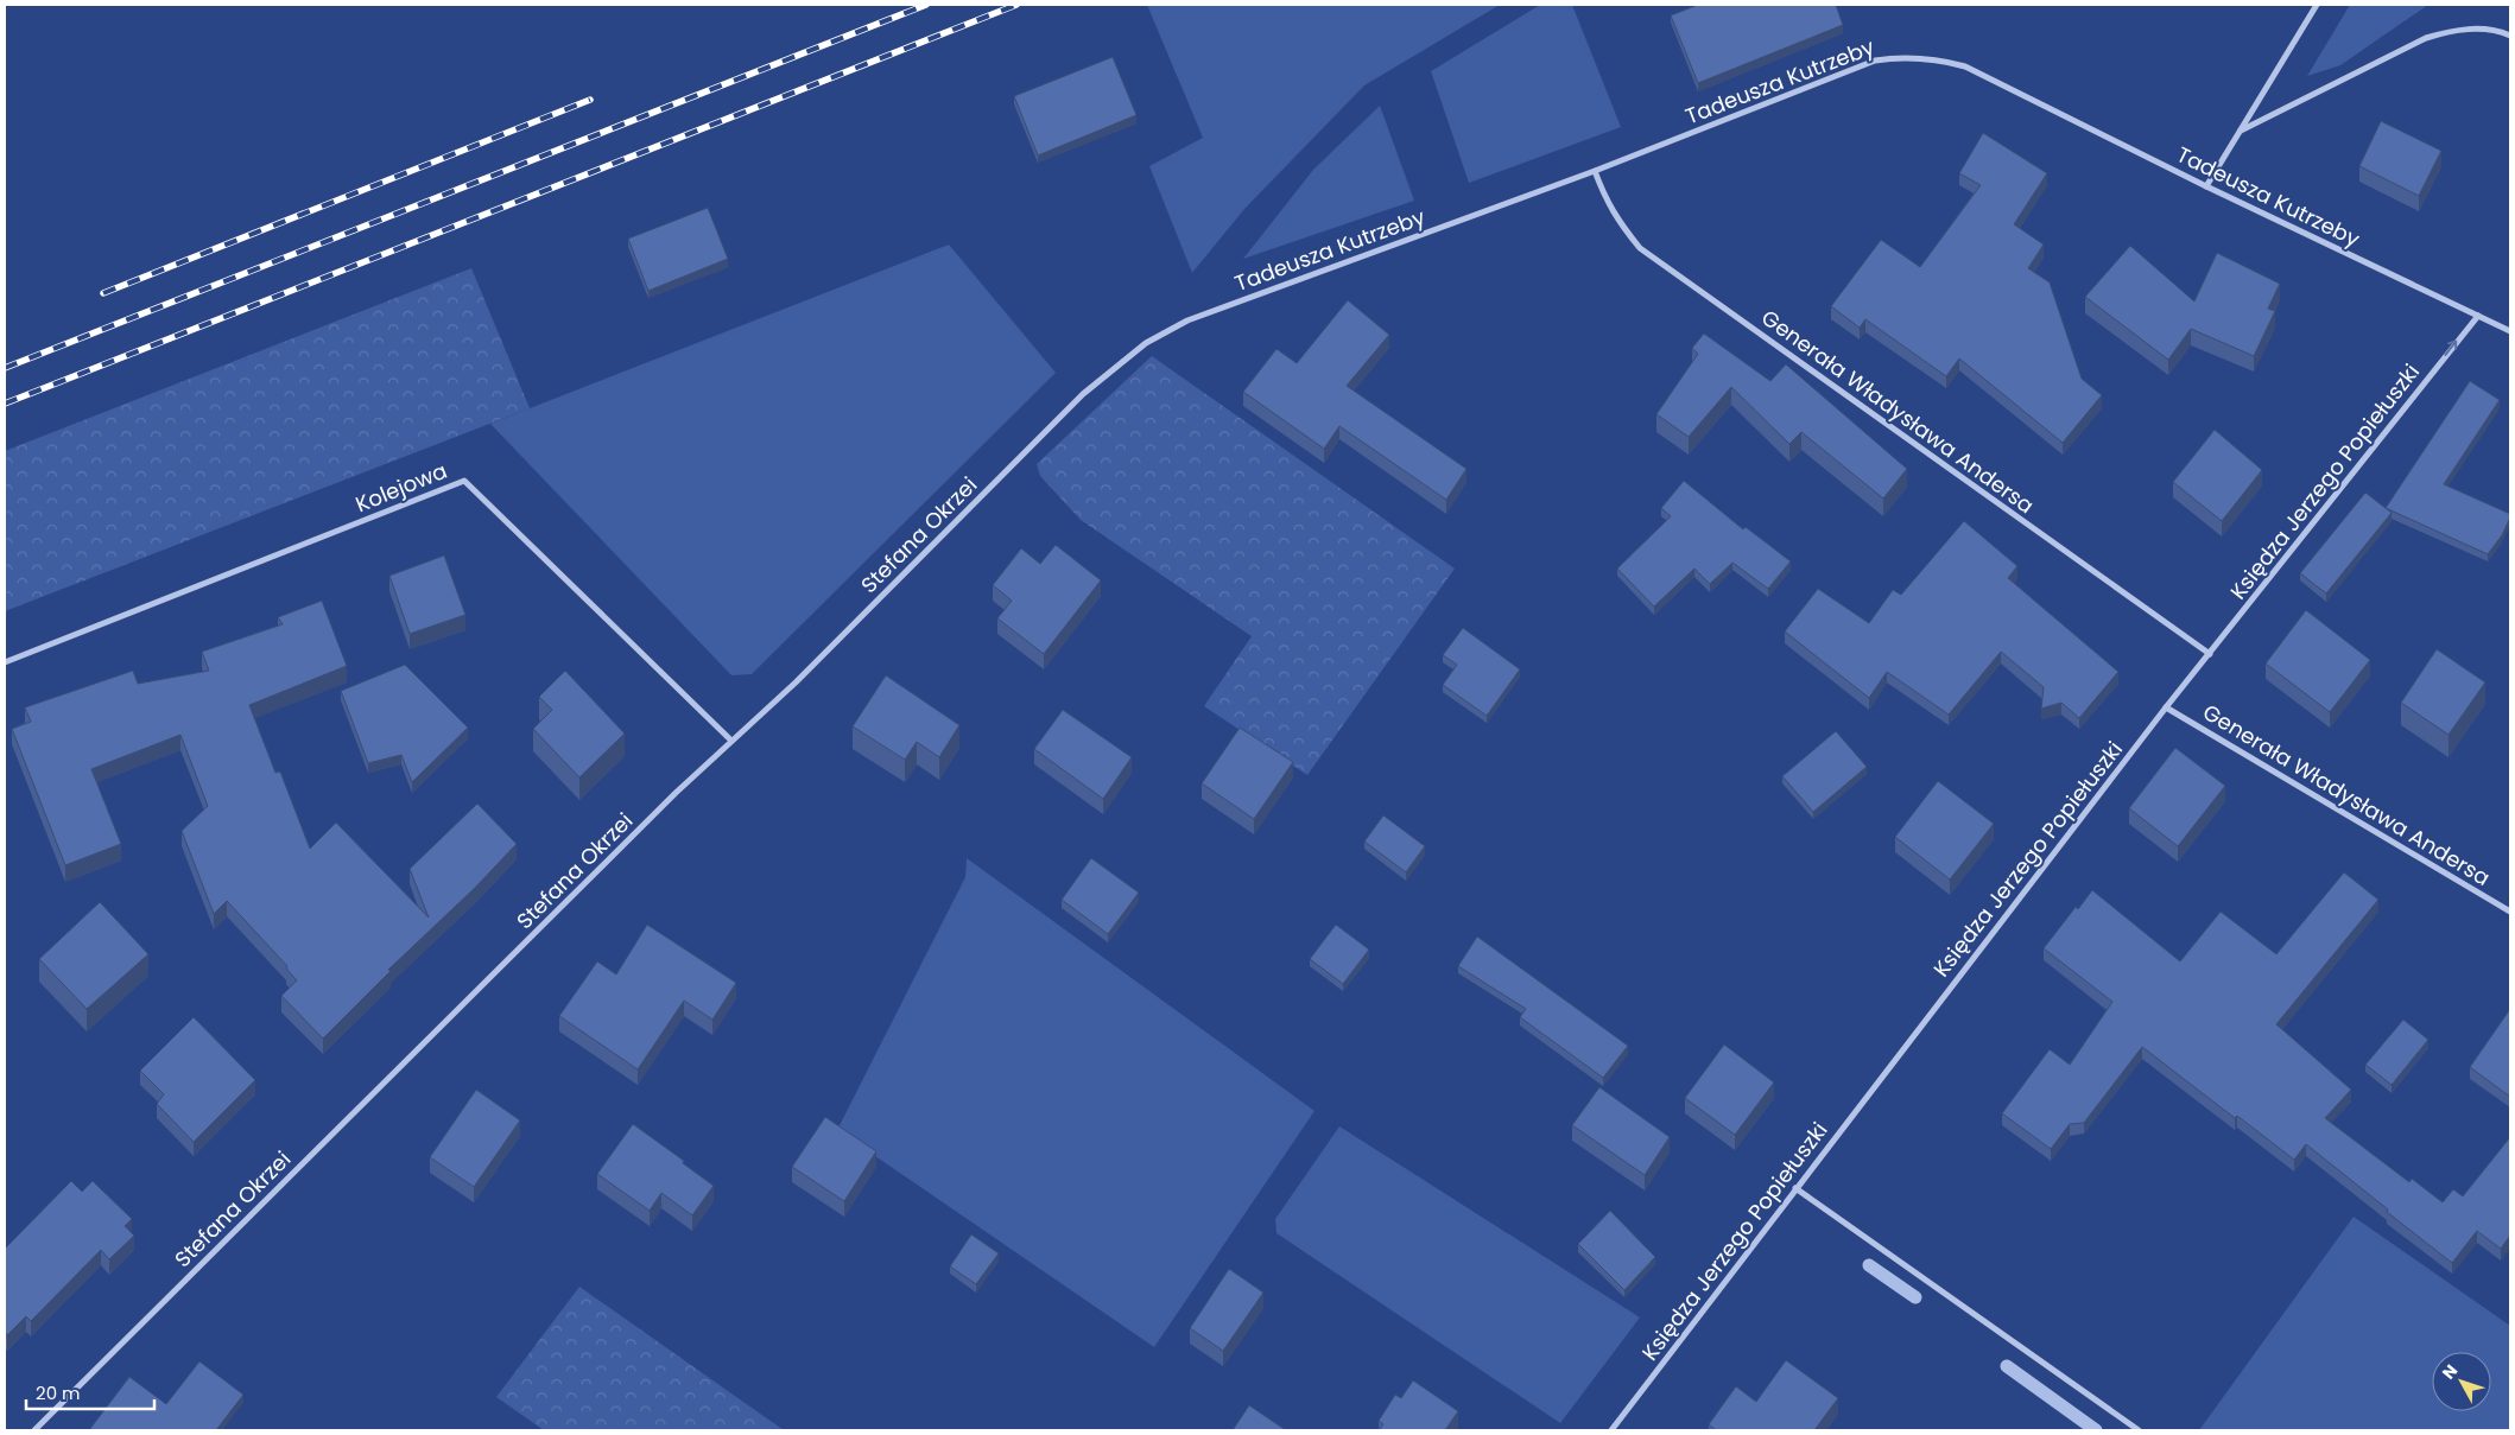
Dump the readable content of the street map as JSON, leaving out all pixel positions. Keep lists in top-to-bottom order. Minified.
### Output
{"streets":{"street":["Tadeusza Kutrzeby","Generała Władysława Andersa","Księdza Jerzego Popiełuszki","Kolejowa","Stefana Okrzei"]},"crossings":[["Tadeusza Kutrzeby","Generała Władysława Andersa"],["Tadeusza Kutrzeby","Księdza Jerzego Popiełuszki"],["Tadeusza Kutrzeby","Stefana Okrzei"],["Generała Władysława Andersa","Księdza Jerzego Popiełuszki"],["Kolejowa","Stefana Okrzei"]],"scale_bar":"20 m","north":"top left"}
